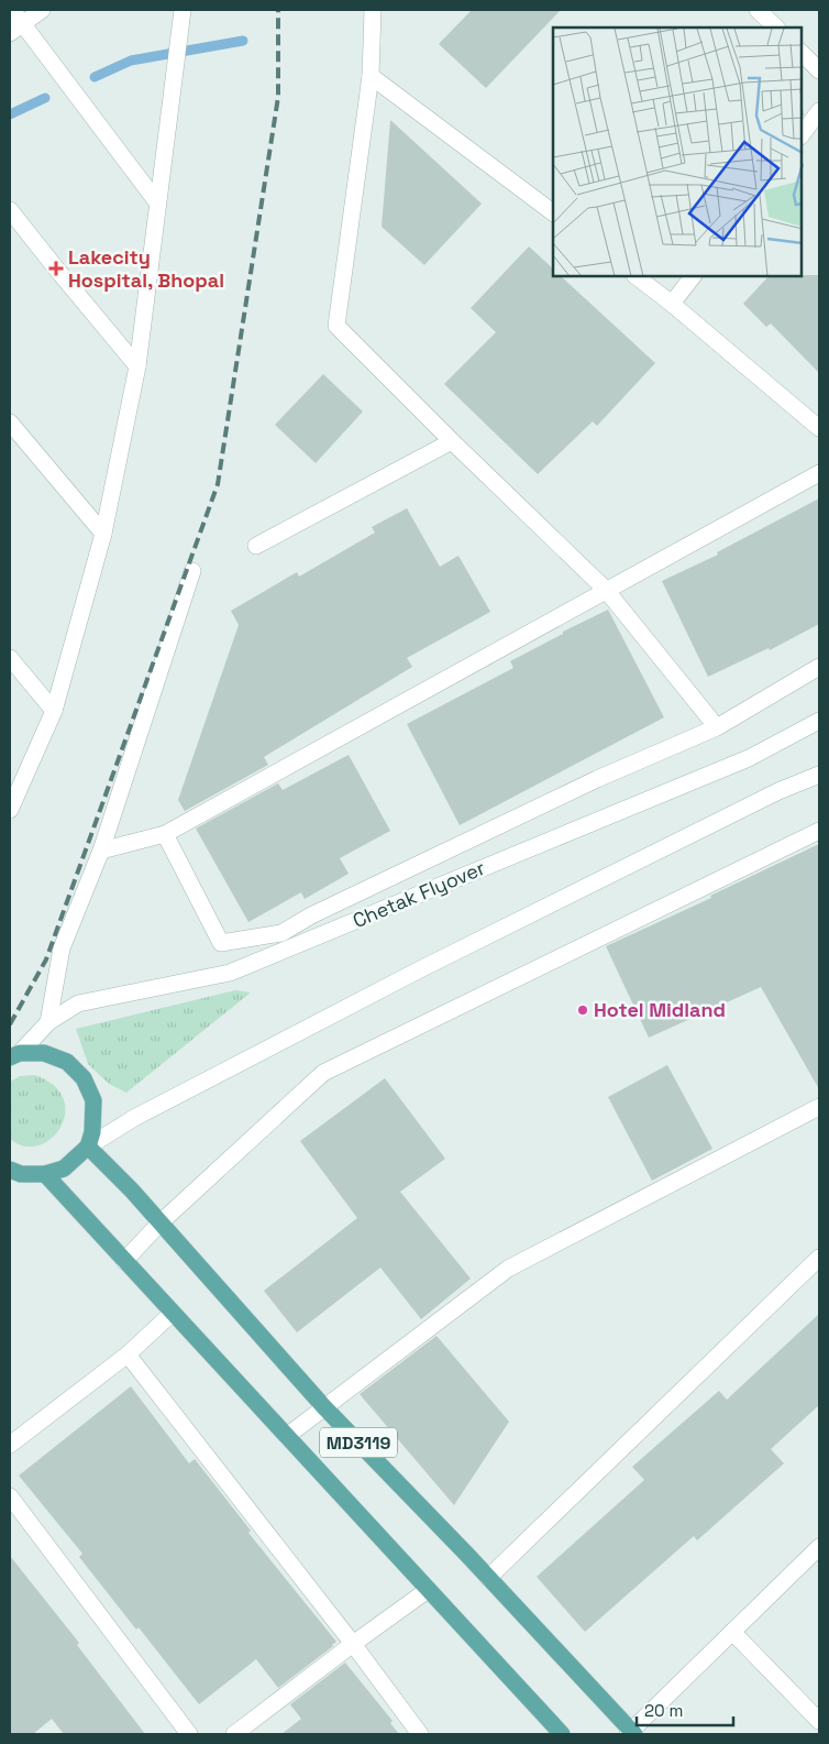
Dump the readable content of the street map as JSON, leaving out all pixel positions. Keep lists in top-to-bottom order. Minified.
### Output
{"streets":{"main road":["MD3119"],"street":["Chetak Flyover"]},"places":{"health":["Lakecity Hospital, Bhopal"],"other":["Hotel Midland"]},"scale_bar":"20 m"}
